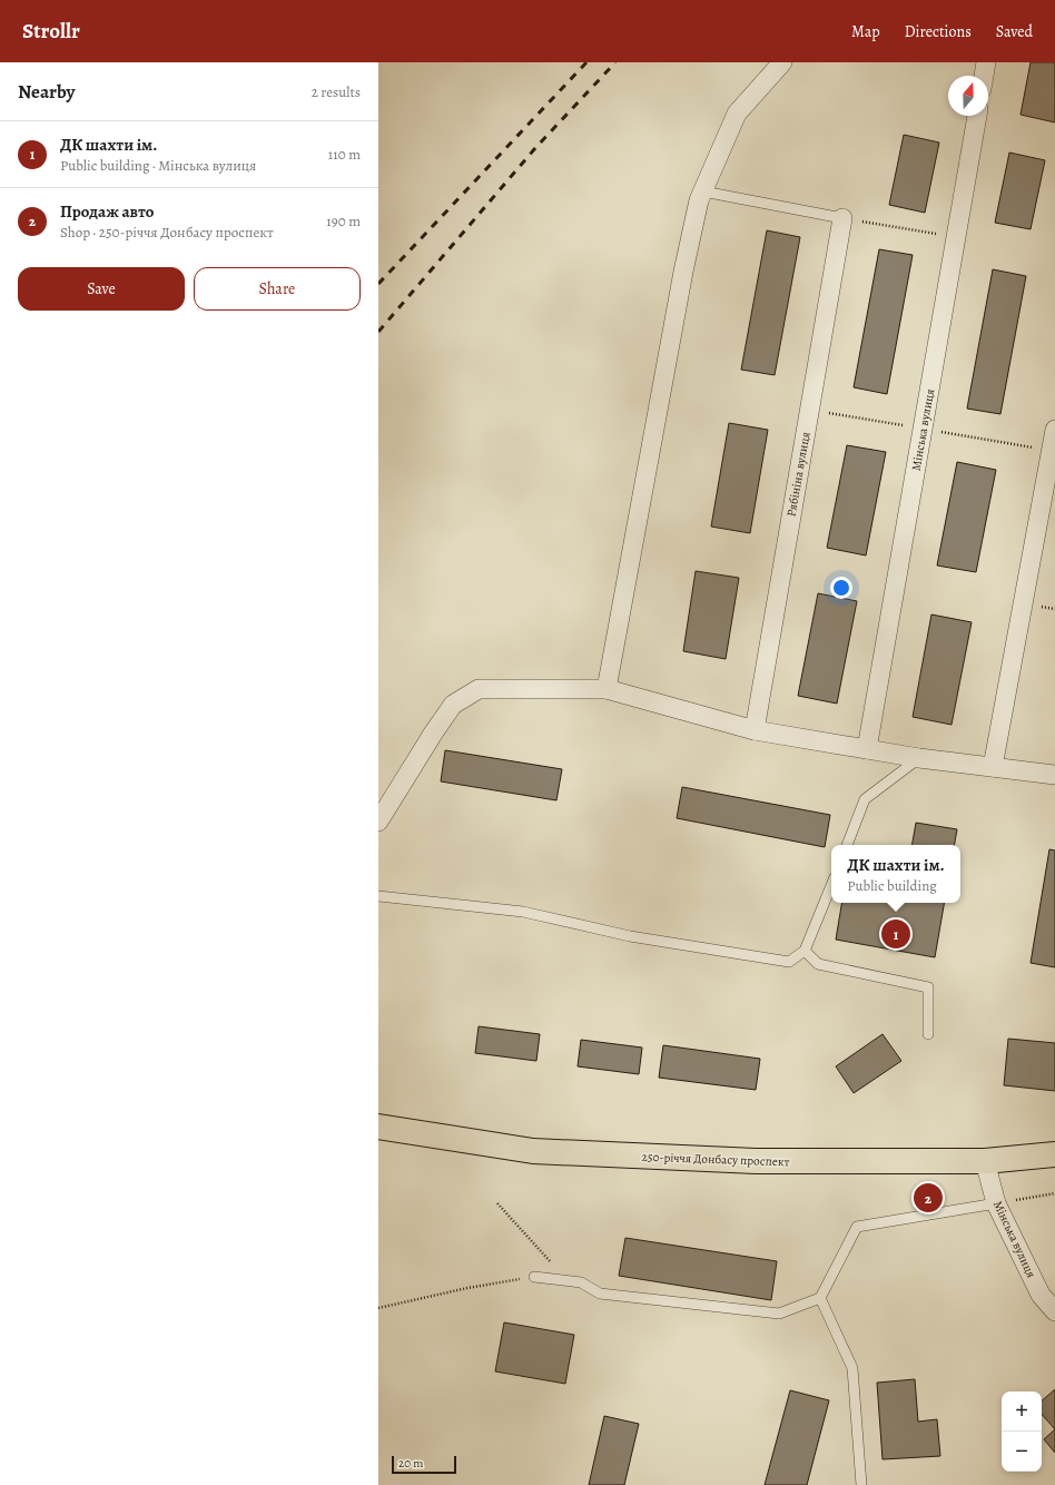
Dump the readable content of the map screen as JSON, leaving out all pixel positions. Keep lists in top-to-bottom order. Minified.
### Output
{"streets":{"main road":["250-річчя Донбасу проспект"],"street":["Мінська вулиця","Рябініна вулиця"]},"crossings":[["Мінська вулиця","250-річчя Донбасу проспект"]],"scale_bar":"20 m","north":"top","page":{"header":"Strollr","nav":["Map","Directions","Saved"],"heading":["Nearby","2 results"],"list":[{"mark":"1","name":"ДК шахти ім.","note":"Public building · Мінська вулиця","value":"110 m"},{"mark":"2","name":"Продаж авто","note":"Shop · 250-річчя Донбасу проспект","value":"190 m"}],"buttons":["Save","Share"],"popup":["ДК шахти ім.","Public building"],"pins":["1","2"],"map_buttons":["+","−"],"scale":"20 m"}}
